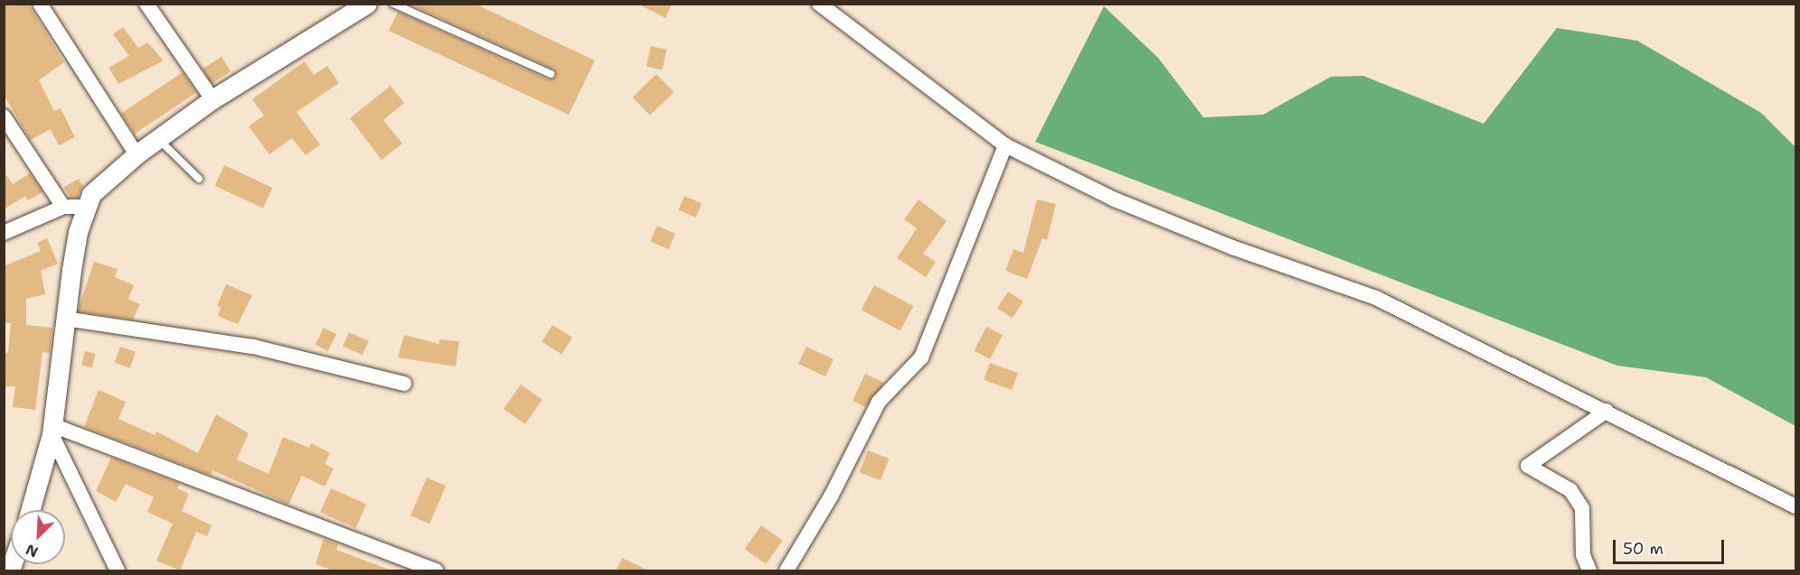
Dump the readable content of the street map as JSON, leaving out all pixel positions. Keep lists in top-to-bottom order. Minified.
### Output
{"scale_bar":"50 m","north":"bottom left"}
